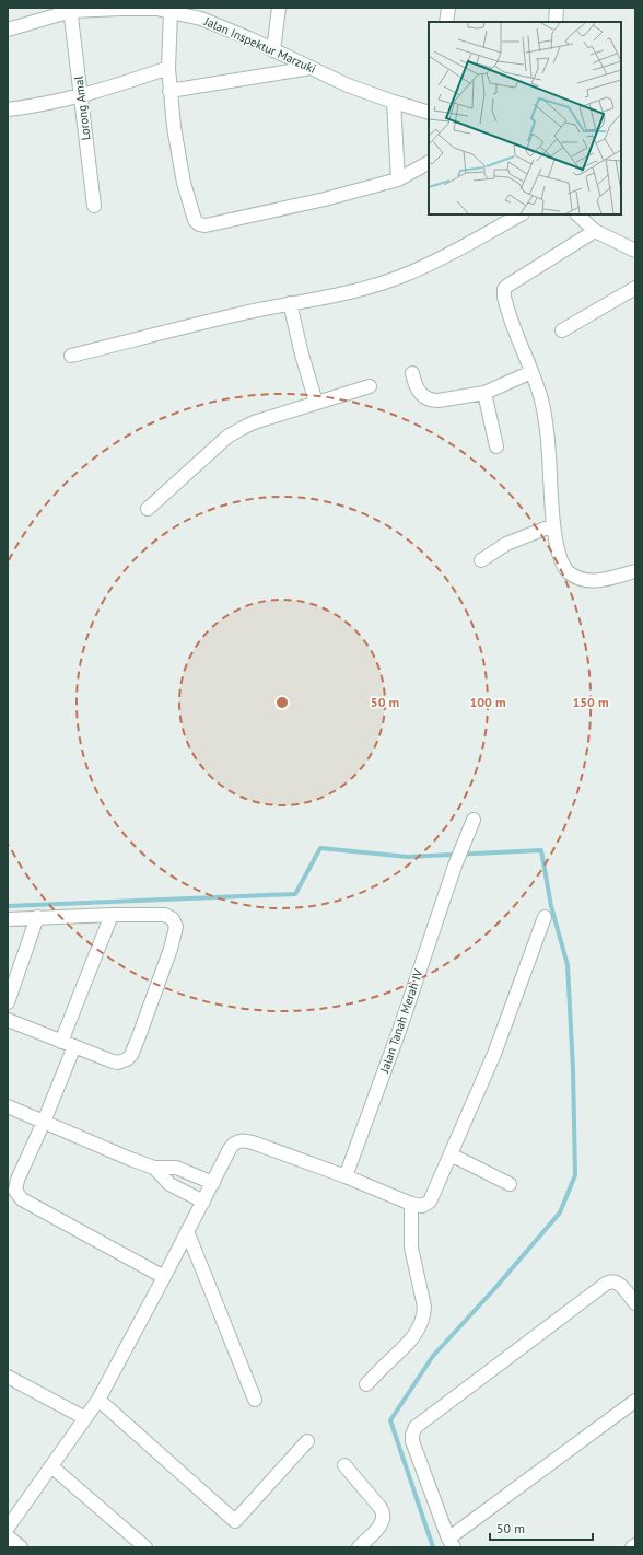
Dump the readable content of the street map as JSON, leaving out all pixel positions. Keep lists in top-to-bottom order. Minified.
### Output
{"streets":{"street":["Jalan Inspektur Marzuki","Lorong Amal","Jalan Tanah Merah IV"]},"crossings":[["Jalan Inspektur Marzuki","Lorong Amal"]],"scale_bar":"50 m","rings":["50 m","100 m","150 m"]}
